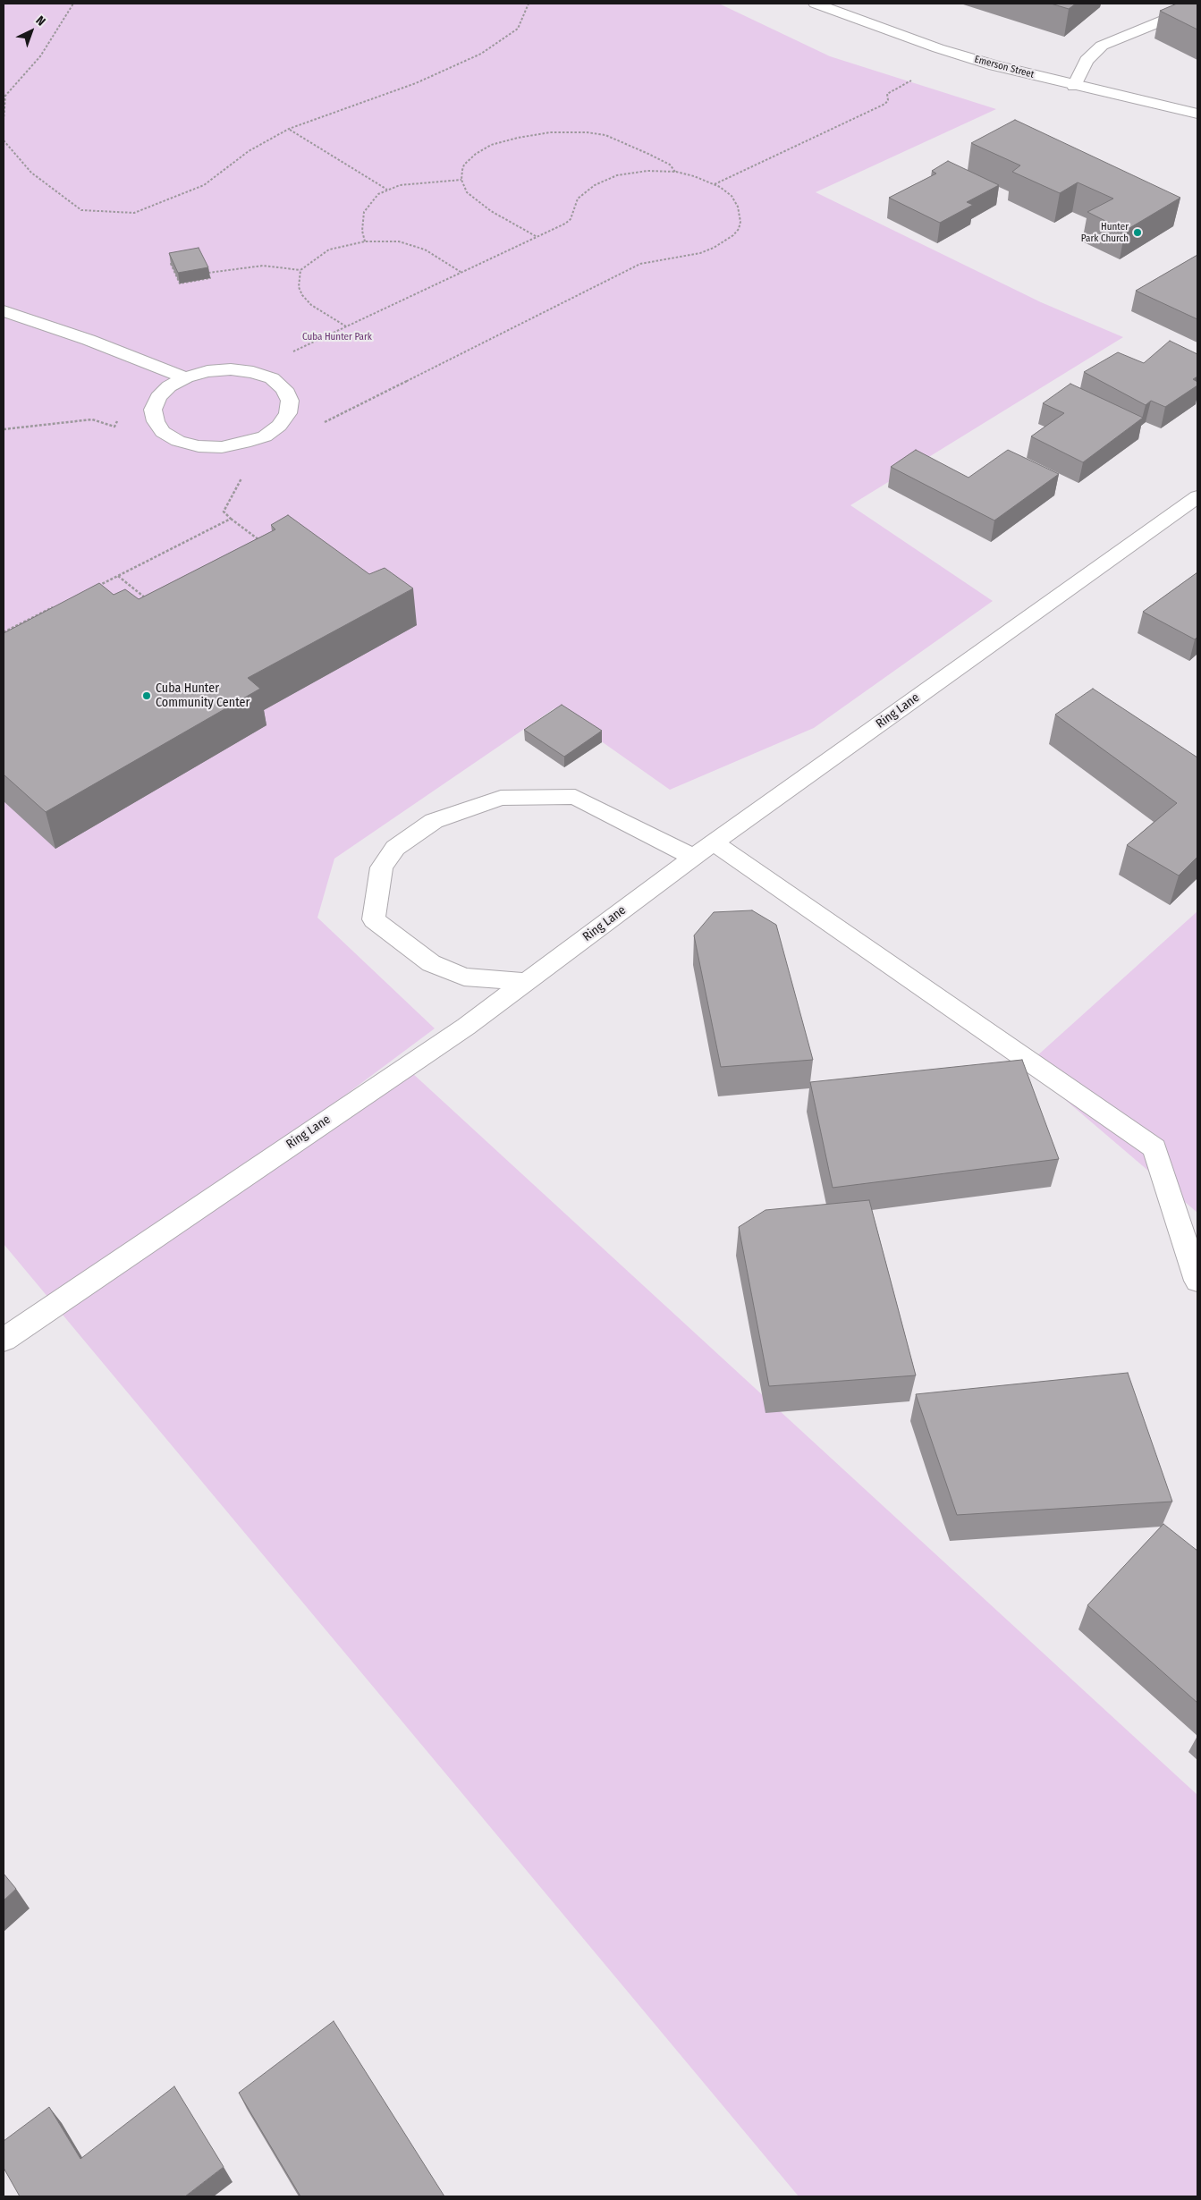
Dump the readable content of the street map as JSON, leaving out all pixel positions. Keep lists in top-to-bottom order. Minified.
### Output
{"streets":{"street":["Emerson Street","Ring Lane"]},"parks":["Cuba Hunter Park"],"places":["Hunter Park Church","Cuba Hunter Community Center"],"north":"top right"}
